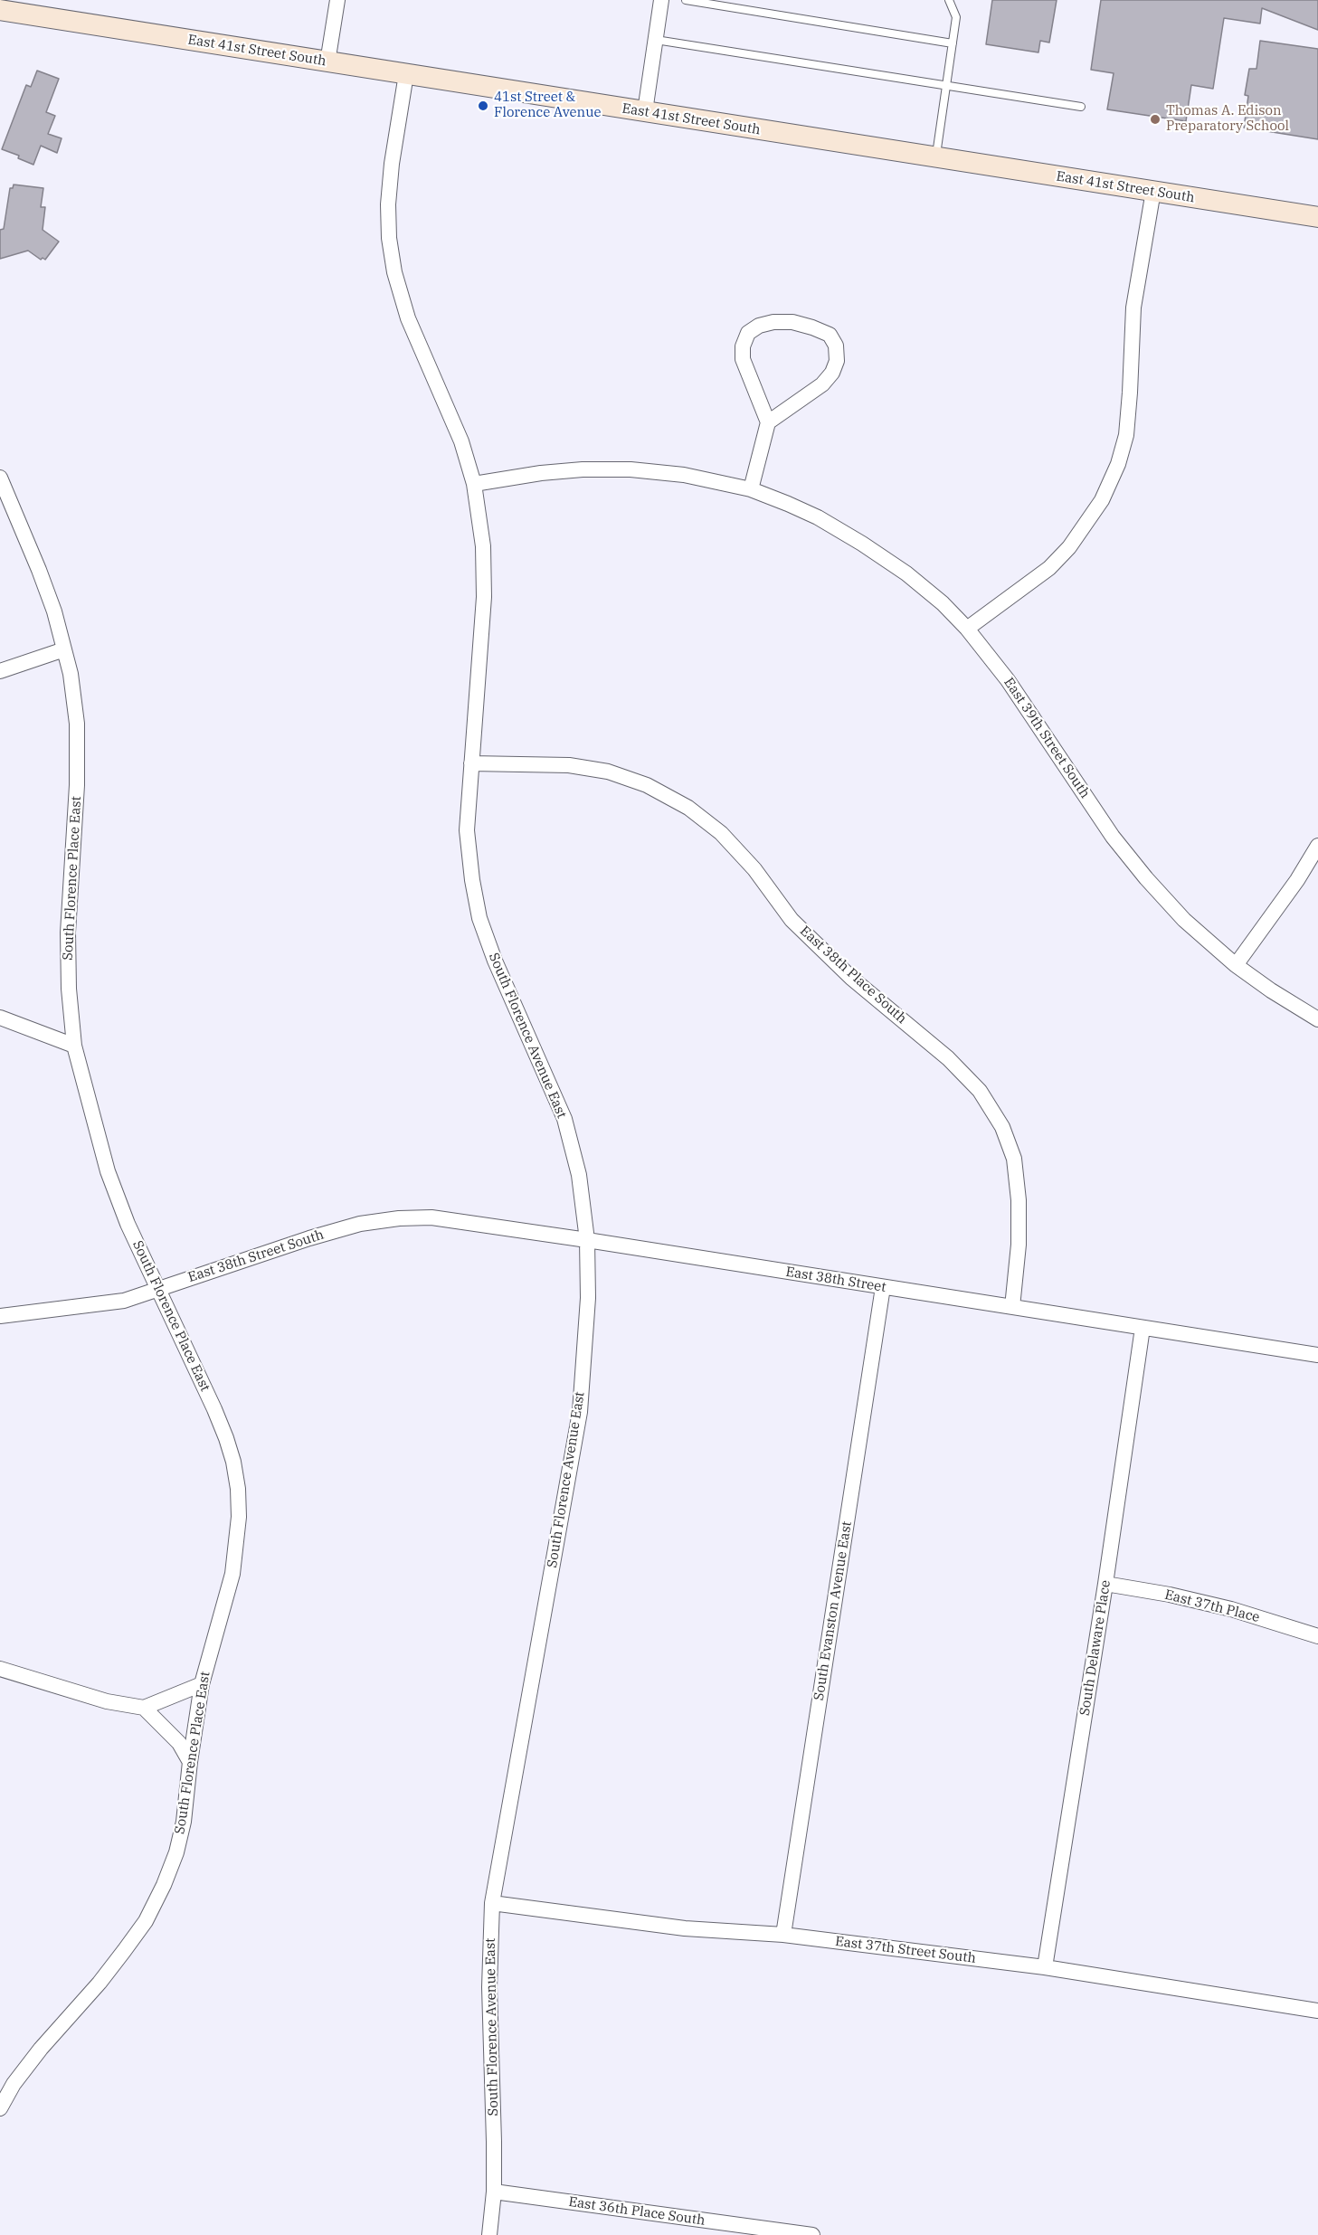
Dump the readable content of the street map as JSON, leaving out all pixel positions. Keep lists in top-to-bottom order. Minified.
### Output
{"streets":{"main road":["East 41st Street South"],"street":["East 39th Street South","South Florence Place East","East 38th Place South","South Florence Avenue East","East 38th Street South","East 38th Street","East 37th Place","South Evanston Avenue East","South Delaware Place","East 37th Street South","East 36th Place South"]},"crossings":[["East 41st Street South","South Florence Avenue East"],["East 39th Street South","South Florence Avenue East"],["South Florence Place East","East 38th Street South"],["East 38th Place South","South Florence Avenue East"],["East 38th Place South","East 38th Street"],["South Florence Avenue East","East 38th Street"],["South Florence Avenue East","East 37th Street South"],["South Florence Avenue East","East 36th Place South"],["East 38th Street South","East 38th Street"],["East 38th Street","South Evanston Avenue East"],["East 38th Street","South Delaware Place"],["East 37th Place","South Delaware Place"],["South Evanston Avenue East","East 37th Street South"],["South Delaware Place","East 37th Street South"]],"places":["41st Street & Florence Avenue","Thomas A. Edison Preparatory School"]}
